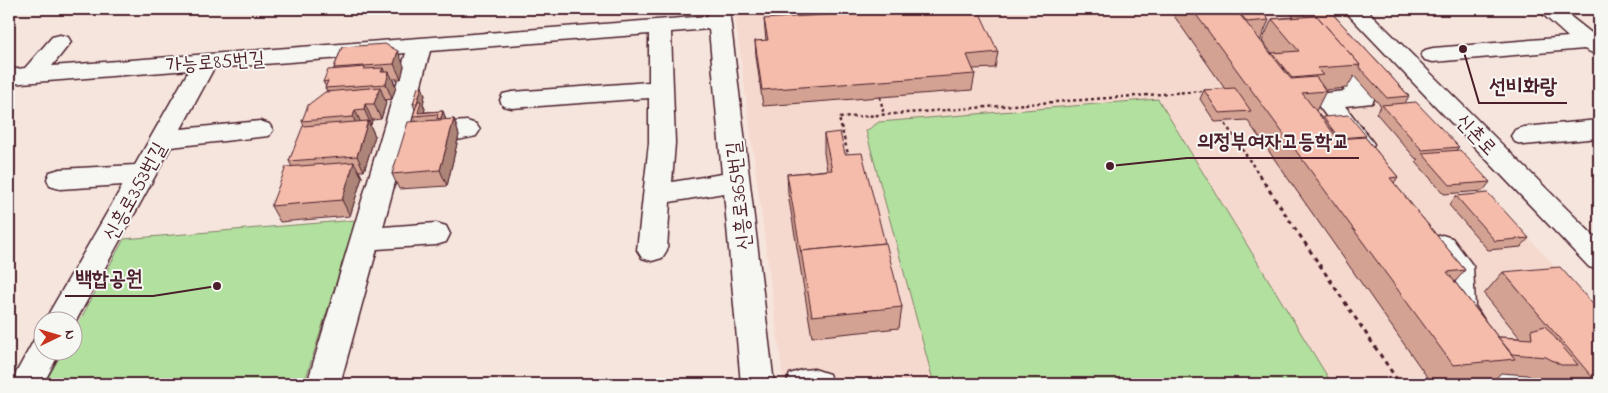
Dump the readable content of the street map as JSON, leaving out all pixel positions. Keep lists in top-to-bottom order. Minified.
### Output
{"streets":{"street":["가능로85번길","신촌로","신흥로353번길","신흥로365번길"]},"crossings":[["가능로85번길","신흥로353번길"],["가능로85번길","신흥로365번길"]],"places":["선비화랑","의정부여자고등학교","백합공원"],"north":"right"}
